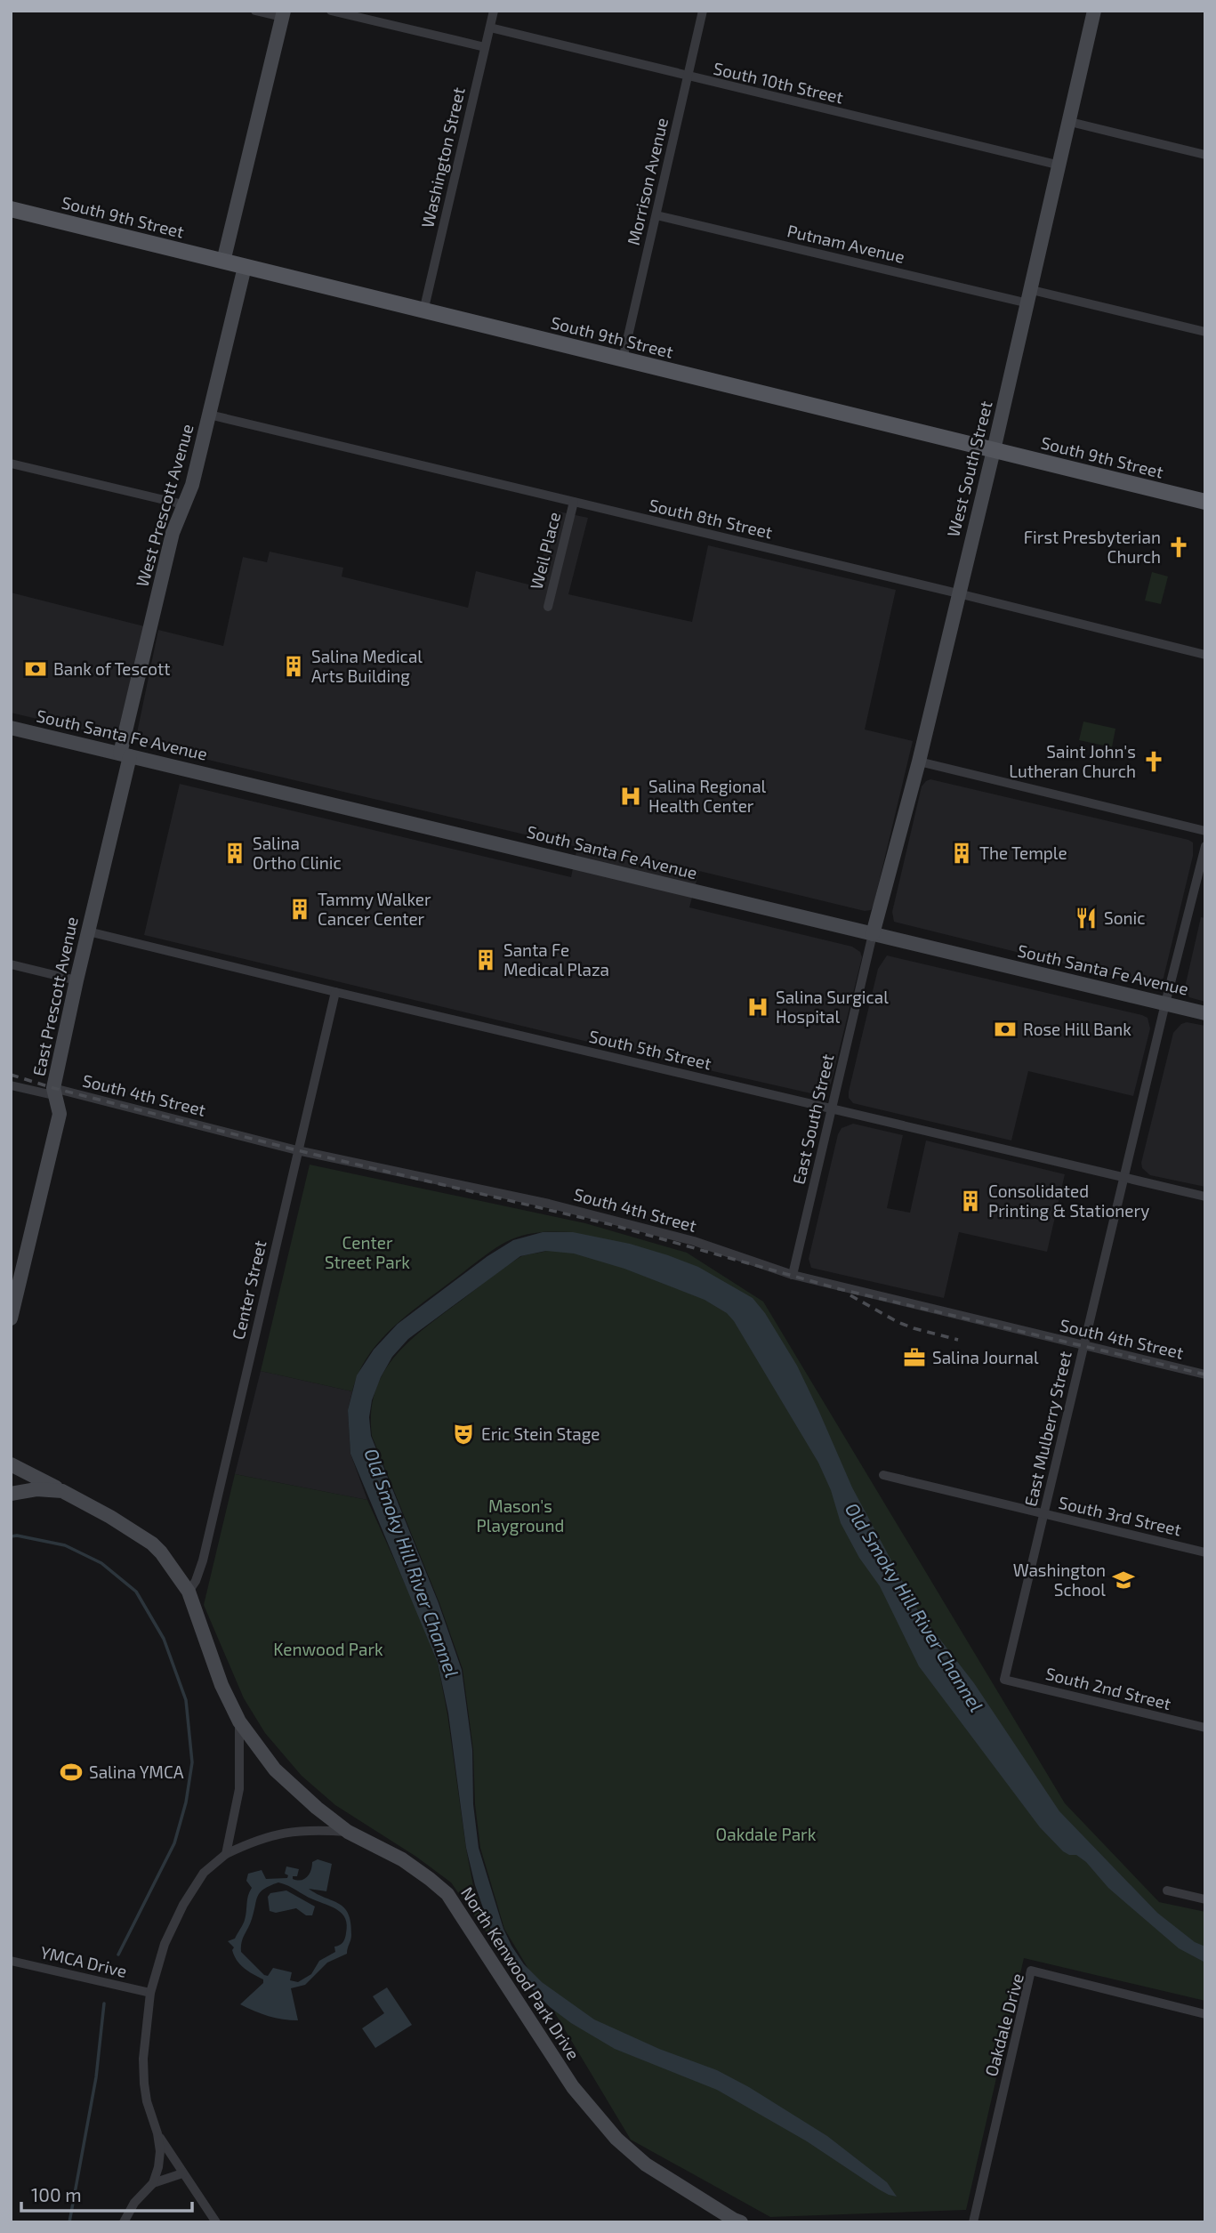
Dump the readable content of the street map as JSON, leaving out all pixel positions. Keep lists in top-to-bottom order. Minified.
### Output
{"streets":{"main road":["South 9th Street"],"street":["South 10th Street","Washington Street","Morrison Avenue","Putnam Avenue","West South Street","West Prescott Avenue","South 8th Street","Weil Place","South Santa Fe Avenue","East Prescott Avenue","South 5th Street","South 4th Street","East South Street","Center Street","East Mulberry Street","South 3rd Street","South 2nd Street","YMCA Drive","North Kenwood Park Drive","Oakdale Drive"]},"crossings":[["South 10th Street","Washington Street"],["South 10th Street","Morrison Avenue"],["South 10th Street","West South Street"],["Washington Street","South 9th Street"],["Morrison Avenue","South 9th Street"],["Morrison Avenue","Putnam Avenue"],["South 9th Street","West South Street"],["South 9th Street","West Prescott Avenue"],["Putnam Avenue","West South Street"],["West South Street","South 8th Street"],["West South Street","South Santa Fe Avenue"],["West South Street","East South Street"],["West Prescott Avenue","South 8th Street"],["West Prescott Avenue","South Santa Fe Avenue"],["West Prescott Avenue","East Prescott Avenue"],["South 8th Street","Weil Place"],["South Santa Fe Avenue","East Prescott Avenue"],["South Santa Fe Avenue","East South Street"],["South Santa Fe Avenue","East Mulberry Street"],["East Prescott Avenue","South 5th Street"],["East Prescott Avenue","South 4th Street"],["South 5th Street","East South Street"],["South 5th Street","Center Street"],["South 5th Street","East Mulberry Street"],["South 4th Street","East South Street"],["South 4th Street","Center Street"],["South 4th Street","East Mulberry Street"],["Center Street","North Kenwood Park Drive"],["East Mulberry Street","South 3rd Street"],["East Mulberry Street","South 2nd Street"]],"water":["Old Smoky Hill River Channel"],"parks":["Center Street Park","Mason's Playground","Kenwood Park","Oakdale Park"],"places":{"church":["First Presbyterian Church","Saint John's Lutheran Church"],"building":["Salina Medical Arts Building","Salina Ortho Clinic","The Temple","Tammy Walker Cancer Center","Santa Fe Medical Plaza","Consolidated Printing & Stationery"],"bank":["Bank of Tescott","Rose Hill Bank"],"hospital":["Salina Regional Health Center","Salina Surgical Hospital"],"restaurant":["Sonic"],"office":["Salina Journal"],"theatre":["Eric Stein Stage"],"school or university":["Washington School"],"sports":["Salina YMCA"]},"scale_bar":"100 m"}
